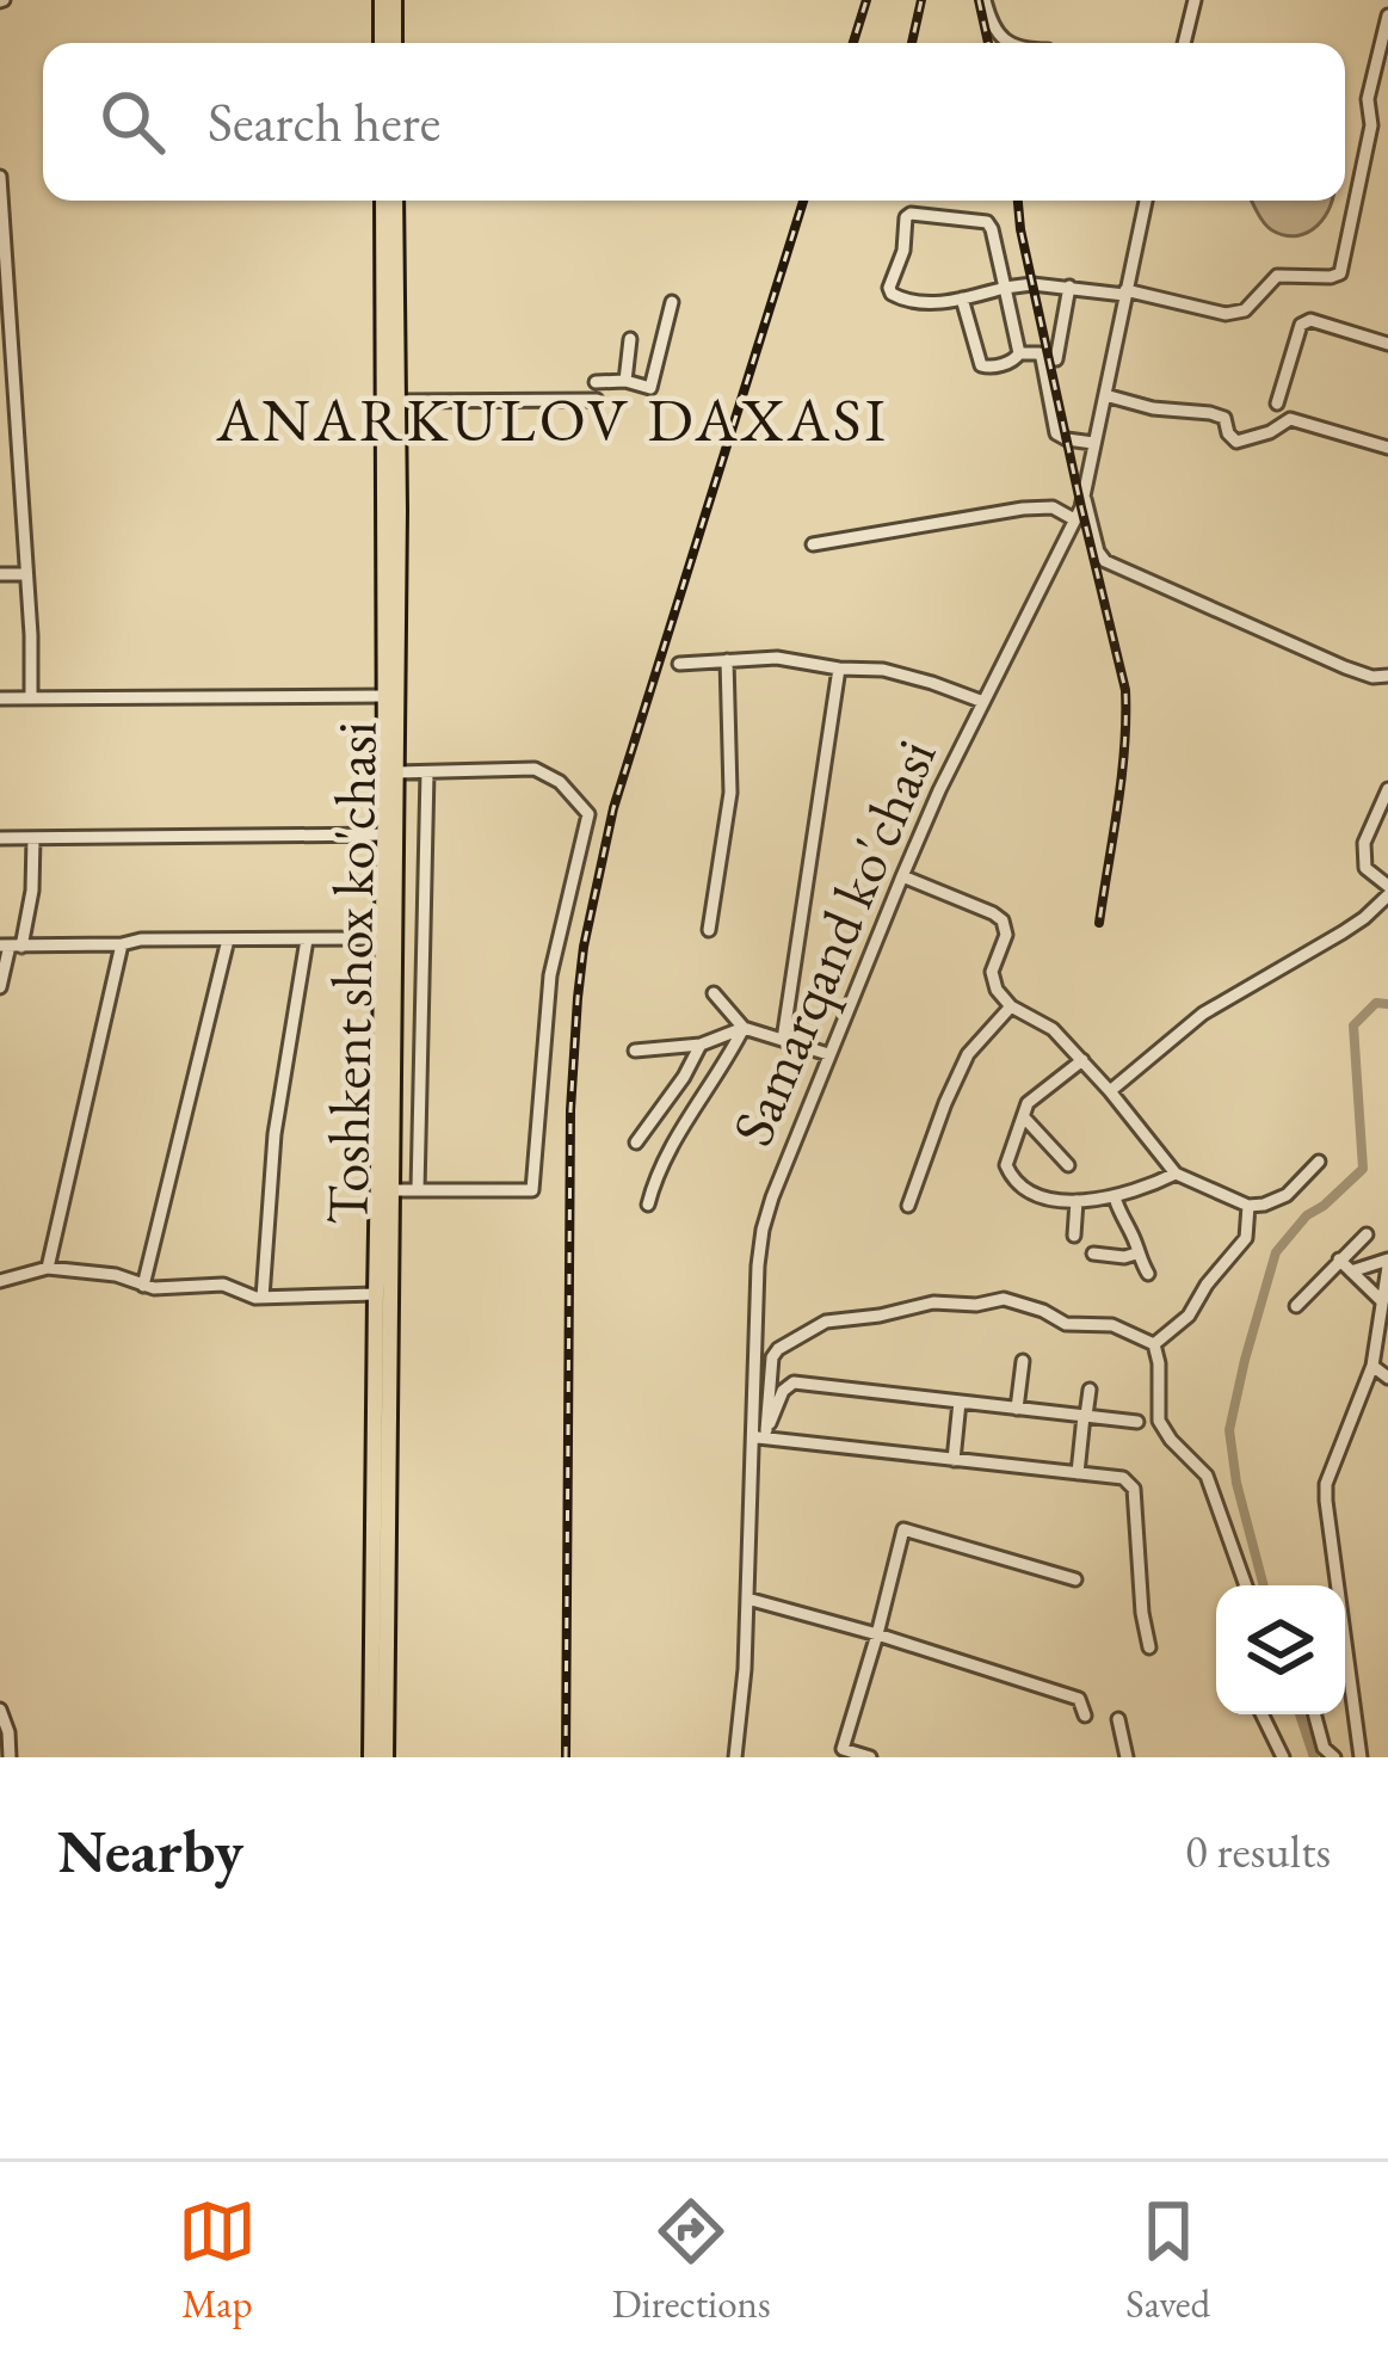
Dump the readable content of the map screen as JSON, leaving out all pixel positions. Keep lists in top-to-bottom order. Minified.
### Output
{"streets":{"main road":["Toshkent shox ko'chasi"],"street":["Samarqand ko'chasi"]},"districts":["ANARKULOV DAXASI"],"page":{"search":"Search here","heading":["Nearby","0 results"],"nav":["Map","Directions","Saved"]}}
